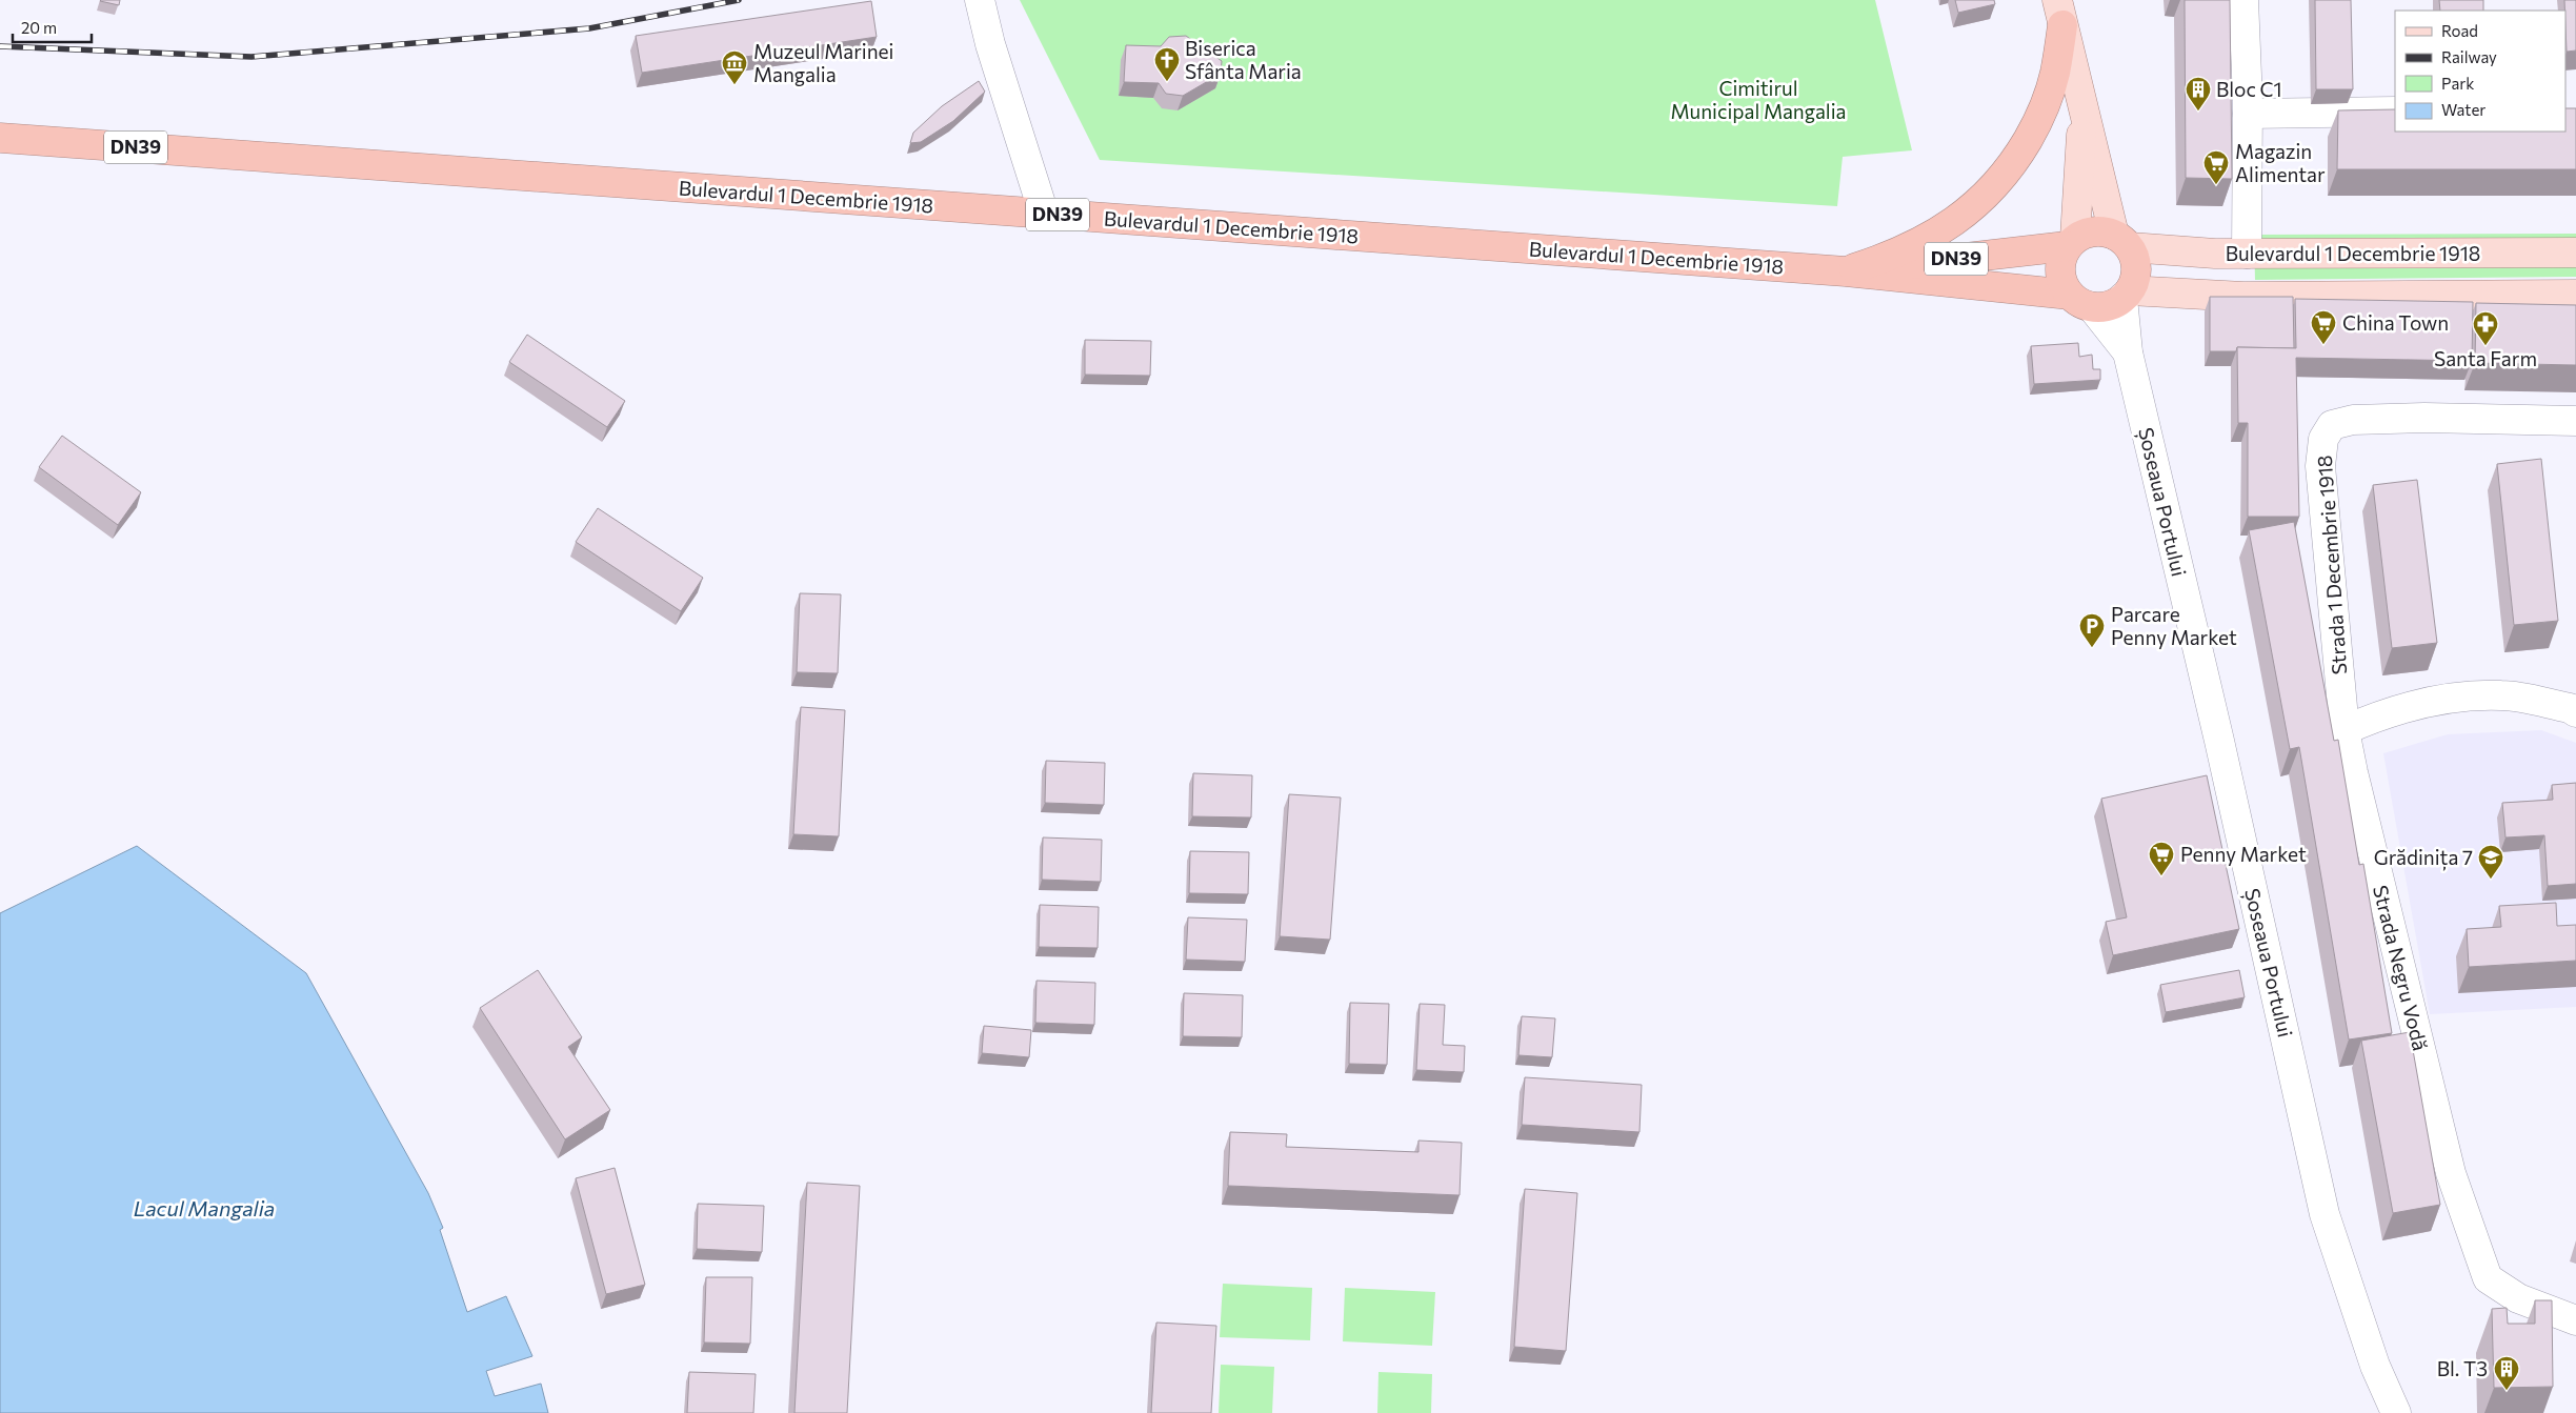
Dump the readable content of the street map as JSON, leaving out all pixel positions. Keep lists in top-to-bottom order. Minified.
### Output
{"streets":{"highway":["DN39","Bulevardul 1 Decembrie 1918"],"street":["Șoseaua Portului","Strada 1 Decembrie 1918","Strada Negru Vodă"]},"crossings":[["Bulevardul 1 Decembrie 1918","Șoseaua Portului"],["Strada 1 Decembrie 1918","Strada Negru Vodă"]],"water":["Lacul Mangalia"],"parks":["Cimitirul Municipal Mangalia"],"places":{"church":["Biserica Sfânta Maria"],"museum":["Muzeul Marinei Mangalia"],"building":["Bloc C1","Bl. T3"],"supermarket":["Magazin Alimentar","China Town","Penny Market"],"pharmacy":["Santa Farm"],"parking":["Parcare Penny Market"],"school or university":["Grădinița 7"]},"legend":["Road","Railway","Park","Water"],"scale_bar":"20 m"}
